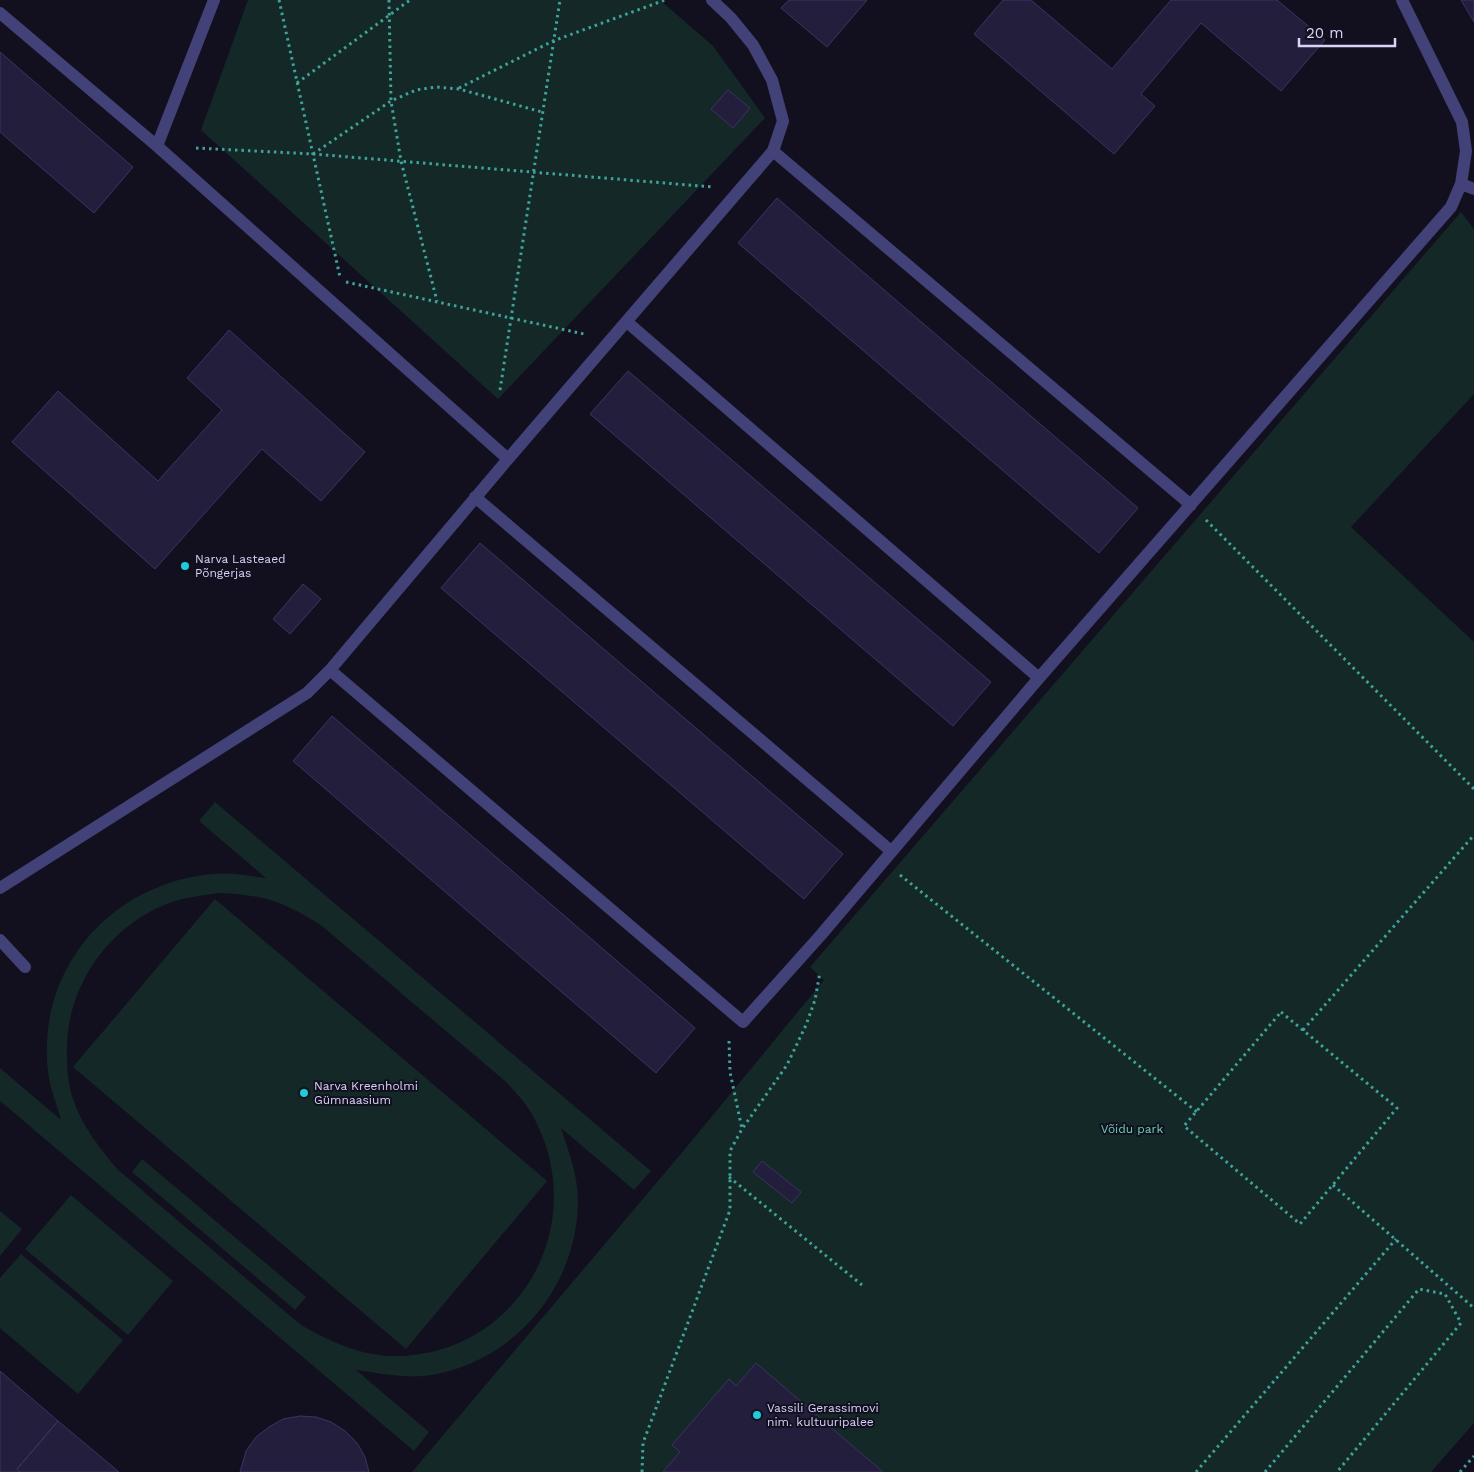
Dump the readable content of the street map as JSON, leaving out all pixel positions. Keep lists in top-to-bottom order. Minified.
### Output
{"parks":["Võidu park"],"places":["Narva Lasteaed Põngerjas","Narva Kreenholmi Gümnaasium","Vassili Gerassimovi nim. kultuuripalee"],"scale_bar":"20 m"}
